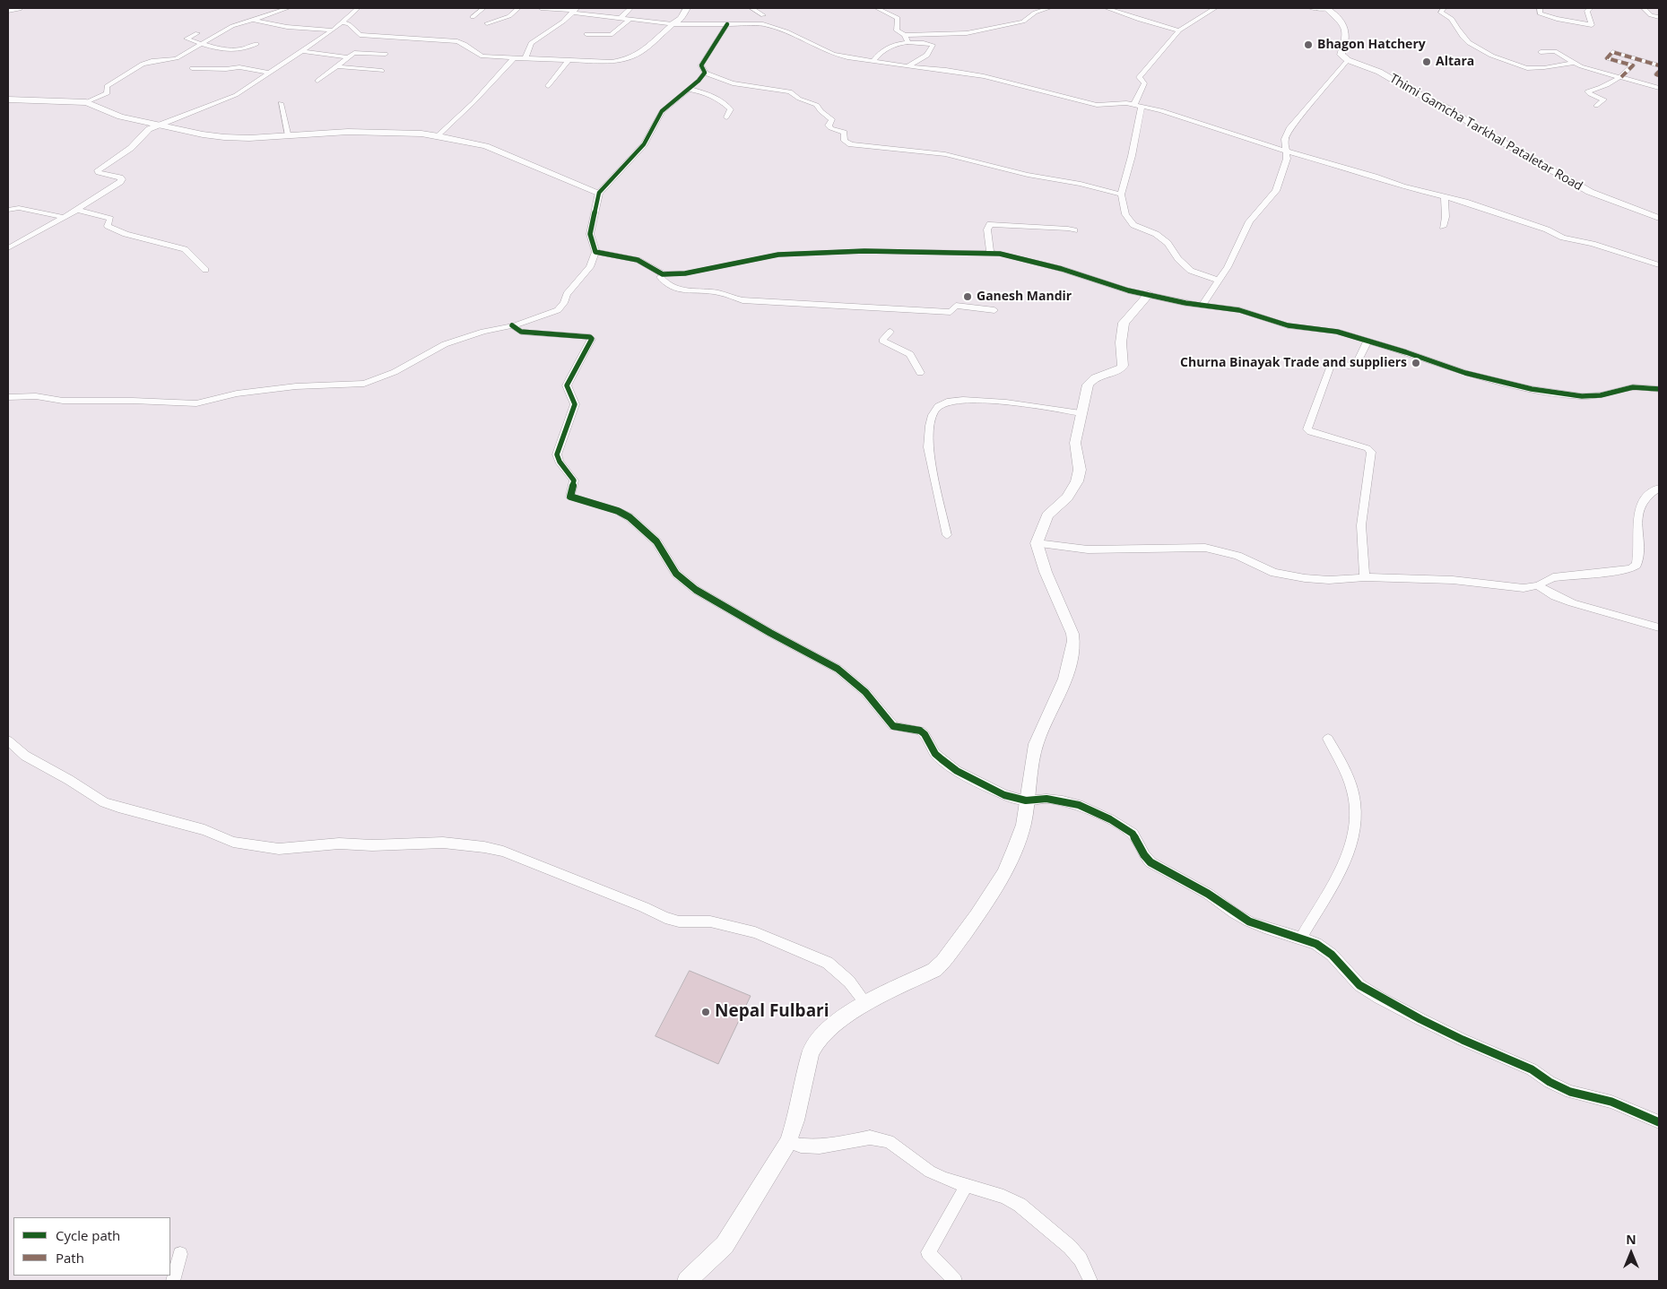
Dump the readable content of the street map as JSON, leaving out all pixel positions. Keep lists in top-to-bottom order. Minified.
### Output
{"streets":{"street":["Thimi Gamcha Tarkhal Pataletar Road"]},"places":["Bhagon Hatchery","Altara","Ganesh Mandir","Churna Binayak Trade and suppliers","Nepal Fulbari"],"legend":["Cycle path","Path"],"north":"top"}
